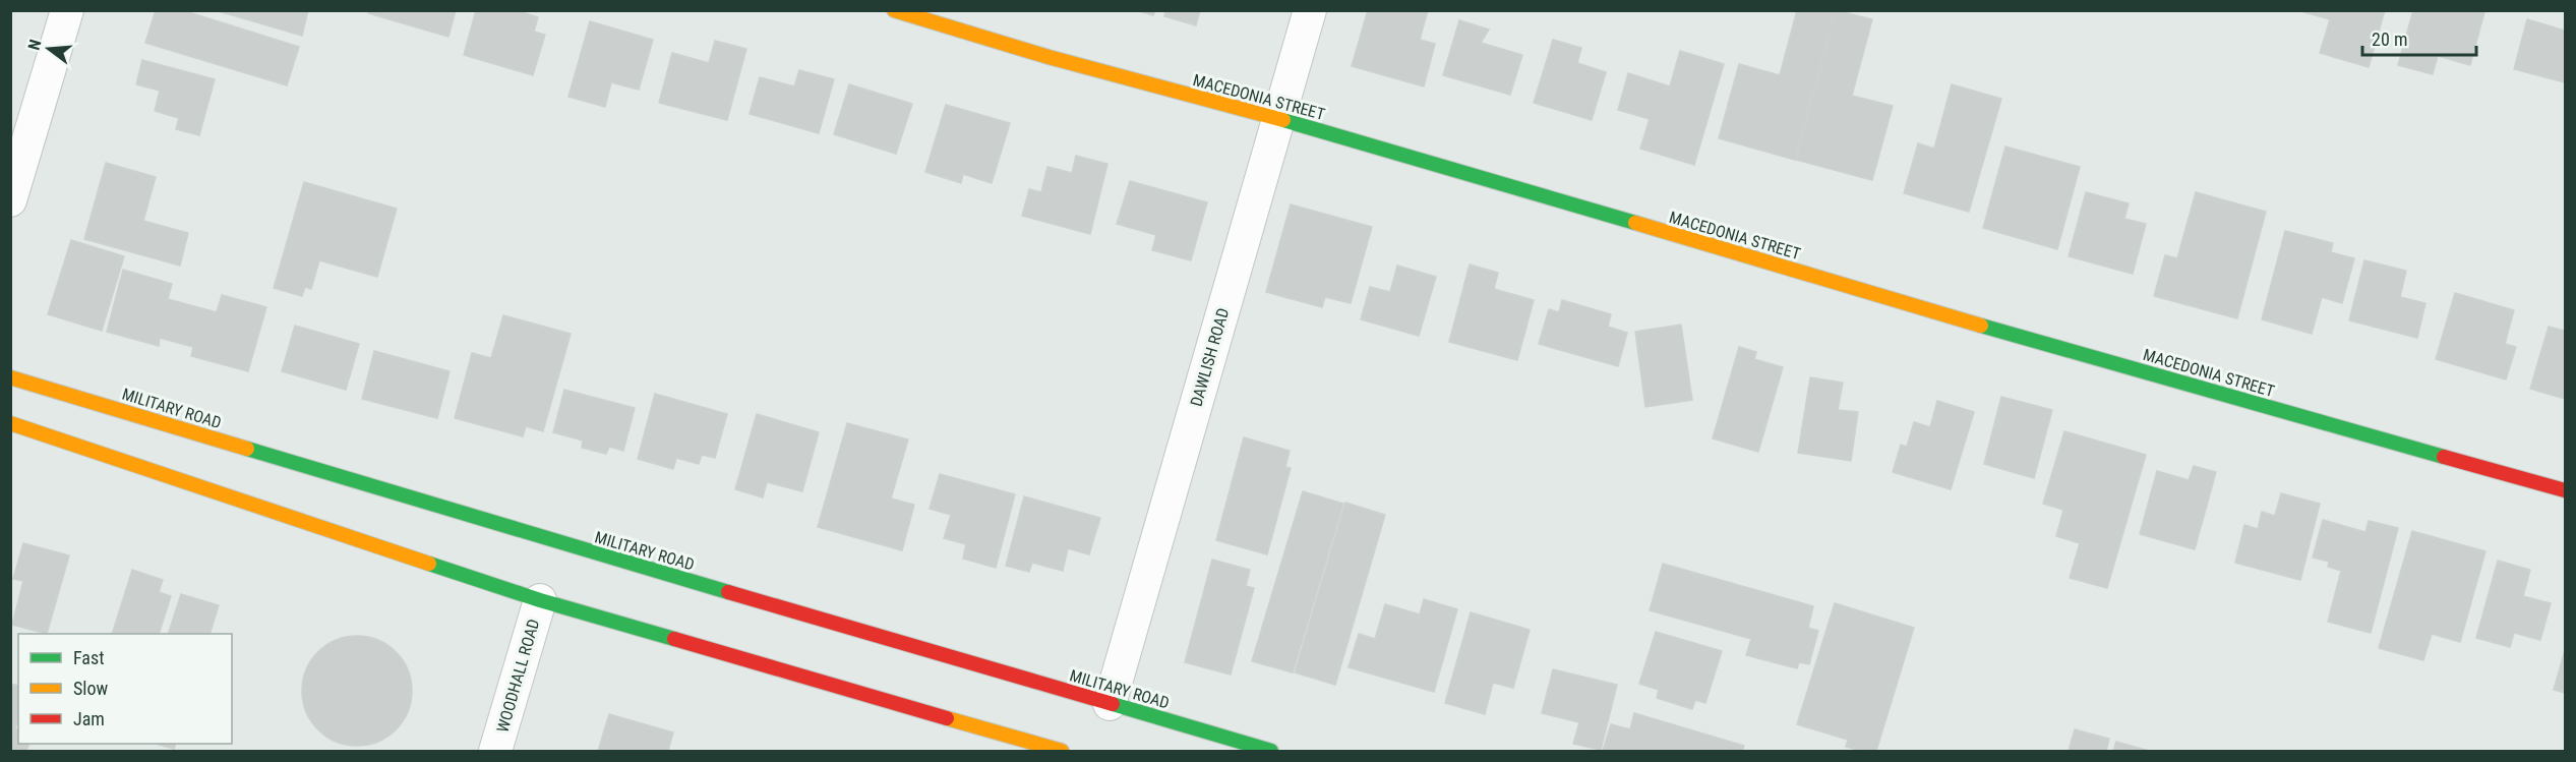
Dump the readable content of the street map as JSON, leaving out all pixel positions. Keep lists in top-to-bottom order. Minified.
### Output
{"streets":{"street":["MACEDONIA STREET","DAWLISH ROAD","MILITARY ROAD","WOODHALL ROAD"]},"crossings":[["MACEDONIA STREET","DAWLISH ROAD"],["DAWLISH ROAD","MILITARY ROAD"]],"legend":["Fast","Slow","Jam"],"scale_bar":"20 m","north":"left"}
